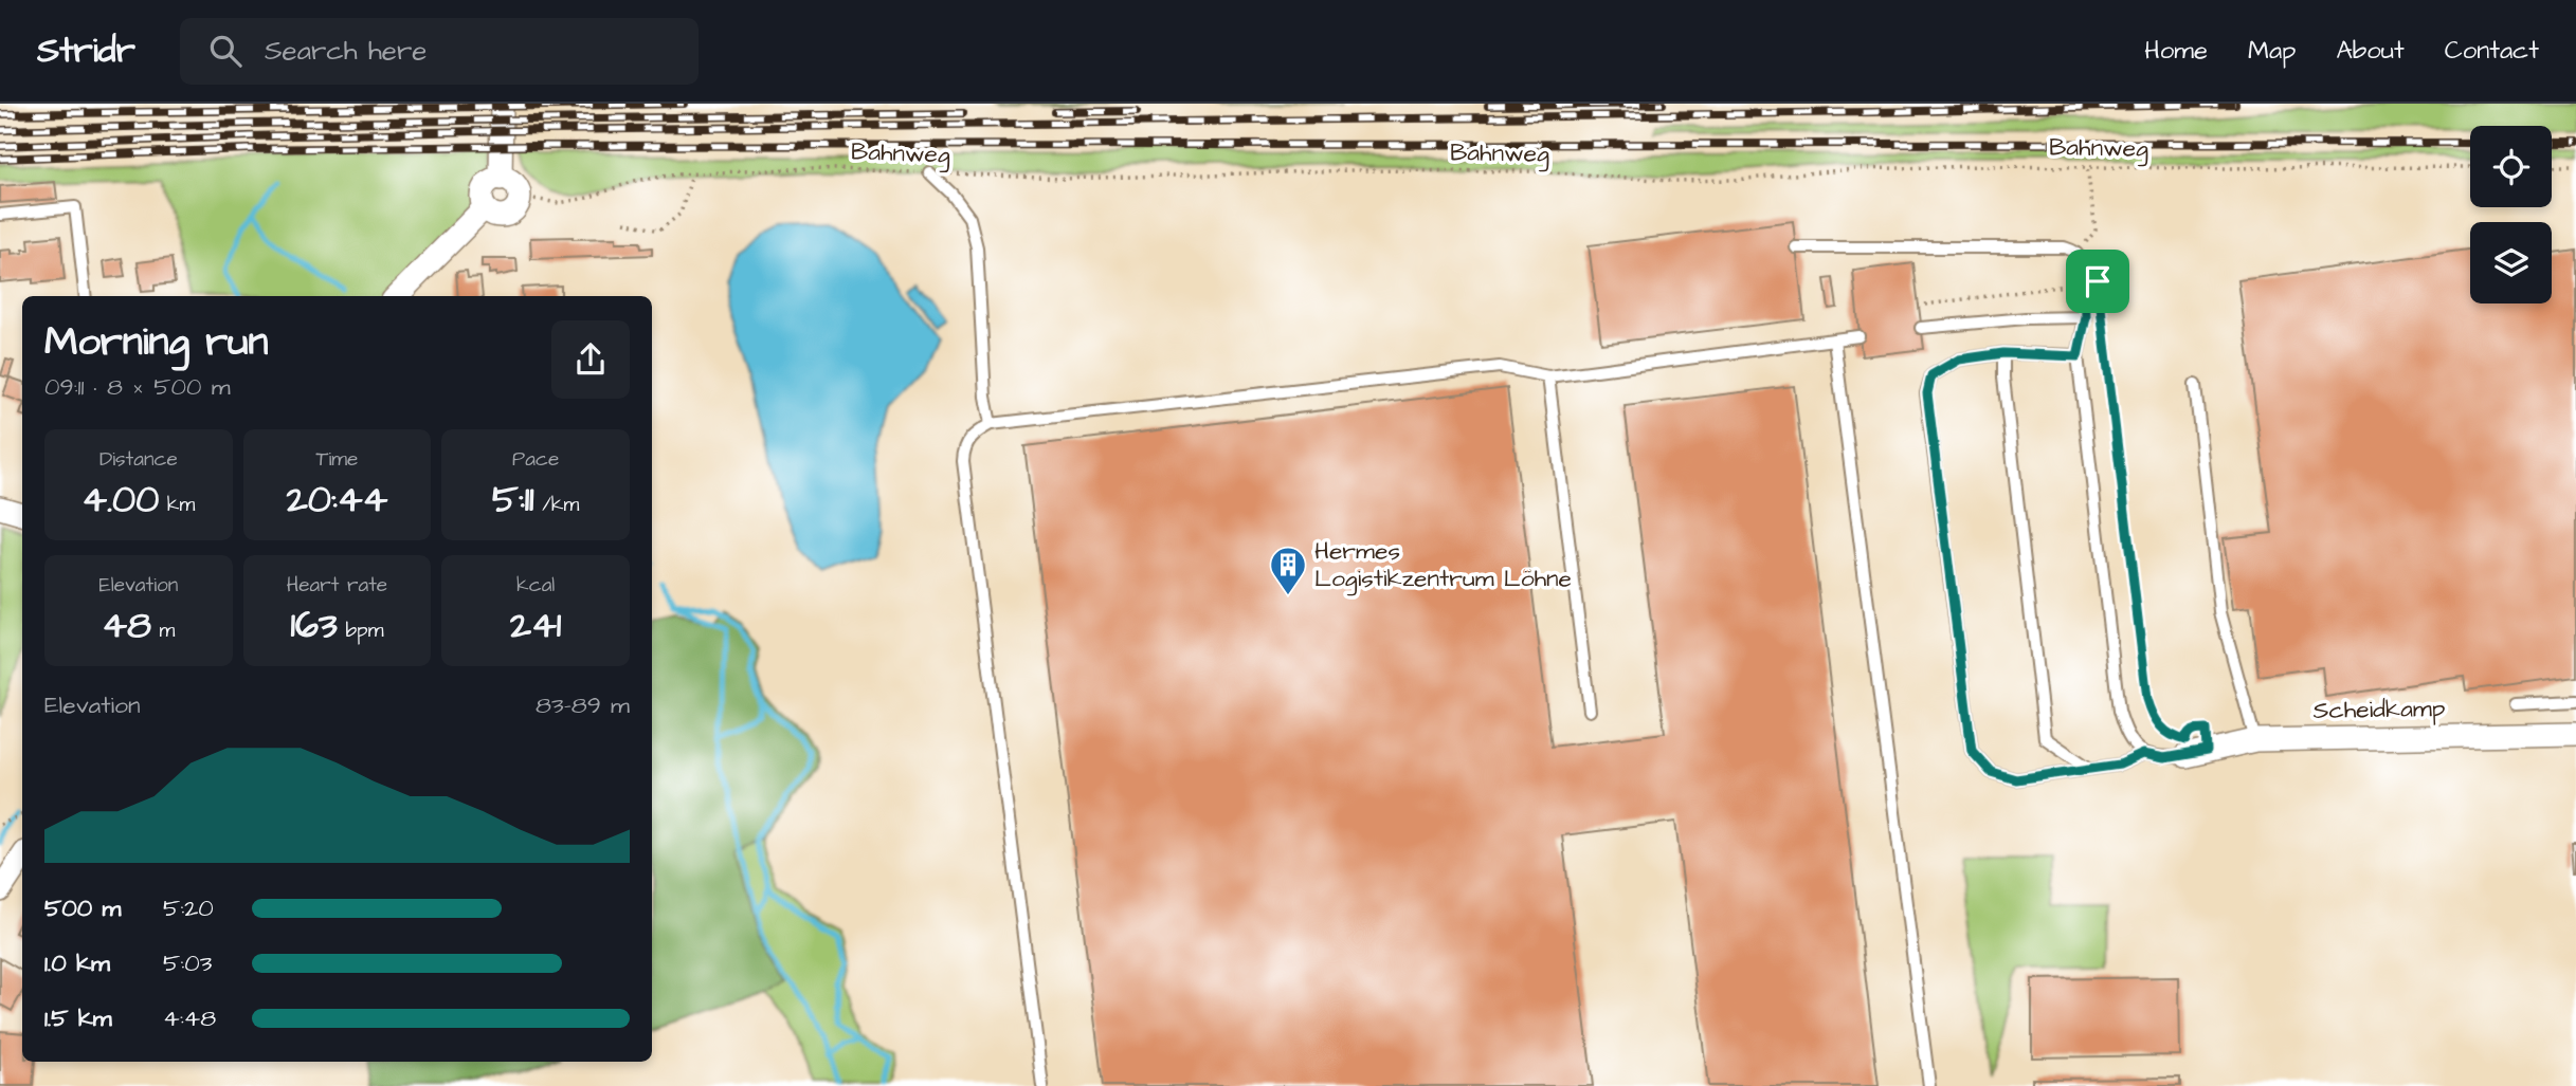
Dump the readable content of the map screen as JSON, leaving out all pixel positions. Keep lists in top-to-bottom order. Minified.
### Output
{"streets":{"street":["Scheidkamp"],"path":["Bahnweg"]},"places":{"building":["Hermes Logistikzentrum Löhne"]},"page":{"header":"Stridr","search":"Search here","nav":["Home","Map","About","Contact"],"heading":["Morning run","09:11 · 8 × 500 m"],"stats":[["Distance","4.00 km"],["Time","20:44"],["Pace","5:11 /km"],["Elevation","48 m"],["Heart rate","163 bpm"],["kcal","241"]],"chart":["Elevation","83–89 m"],"list":[{"name":"500 m","note":"5:20"},{"name":"1.0 km","note":"5:03"},{"name":"1.5 km","note":"4:48"}]}}
